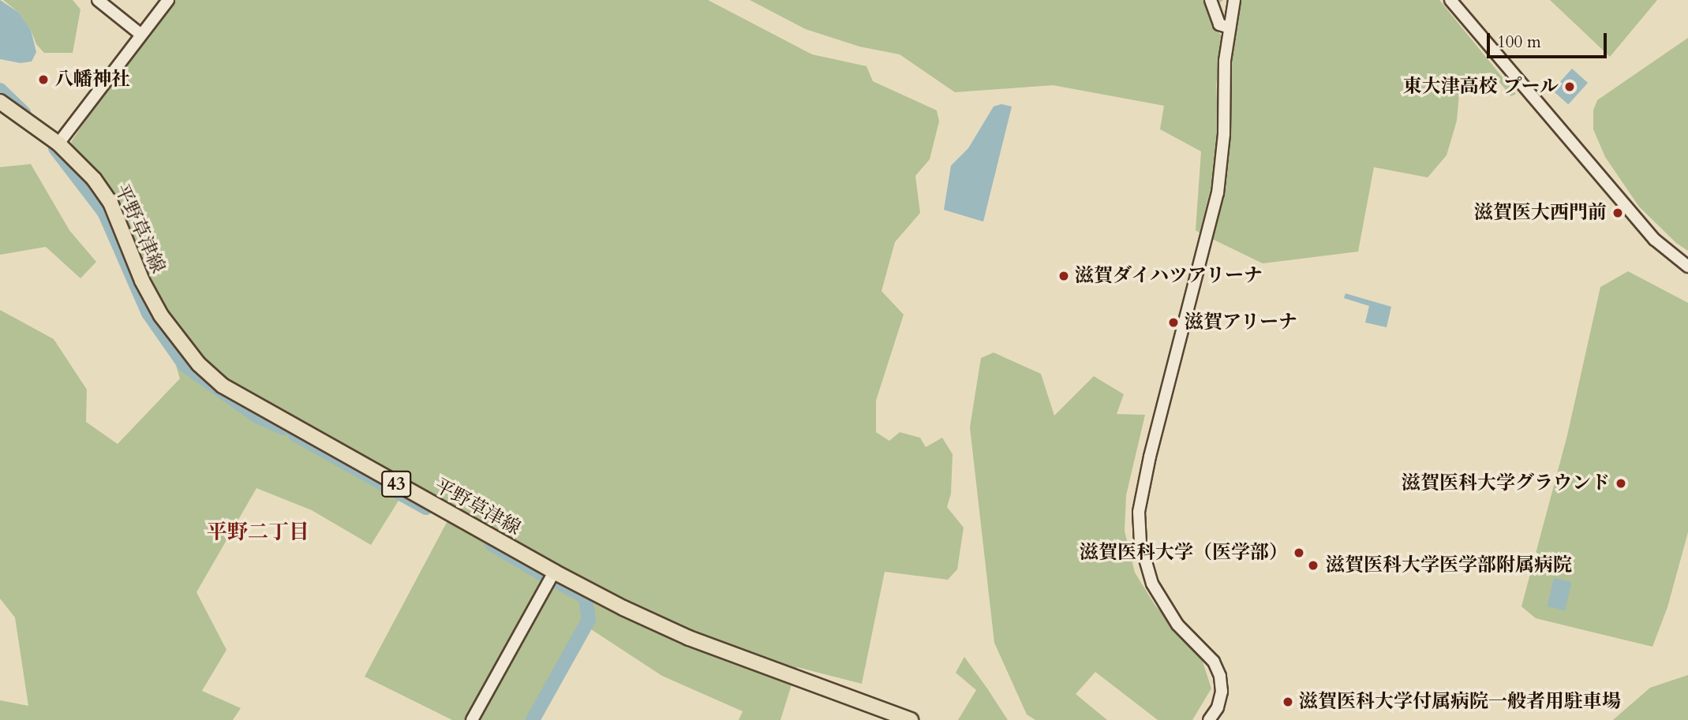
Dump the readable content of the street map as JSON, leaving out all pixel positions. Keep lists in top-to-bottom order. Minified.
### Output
{"streets":{"main road":["平野草津線","43"]},"districts":["平野二丁目"],"places":["八幡神社","東大津高校 プール","滋賀医大西門前","滋賀ダイハツアリーナ","滋賀アリーナ","滋賀医科大学グラウンド","滋賀医科大学（医学部）","滋賀医科大学医学部附属病院","滋賀医科大学付属病院一般者用駐車場"],"scale_bar":"100 m"}
